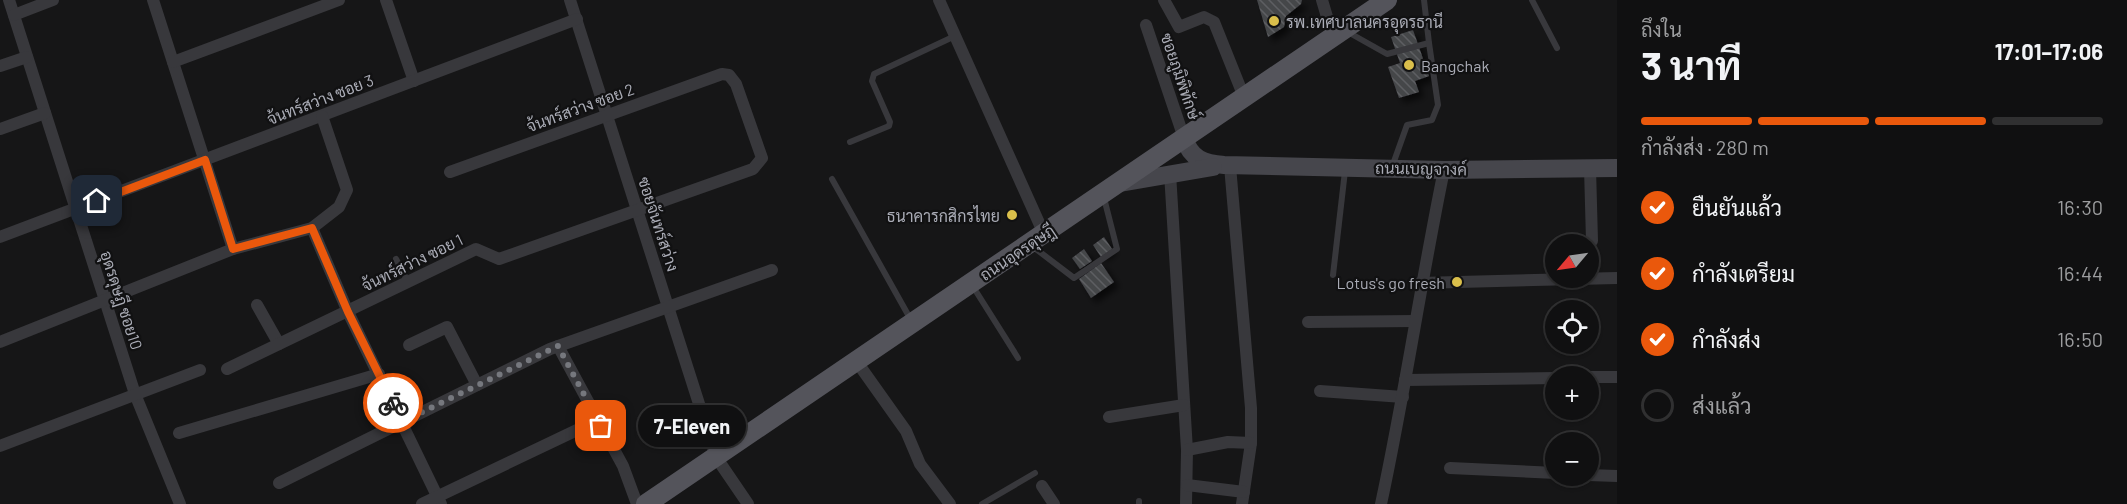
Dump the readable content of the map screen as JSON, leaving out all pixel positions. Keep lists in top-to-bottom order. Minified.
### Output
{"streets":{"main road":["ถนนอุดรดุษฎี"],"street":["ซอยภูมิพิทักษ์","จ้นทร์สว่าง ซอย 3","จ้นทร์สว่าง ซอย 2","ถนนเบญจางค์","ซอยจันทร์สว่าง","จ้นทร์สว่าง ซอย 1","อุดรดุษฎี ซอย10"]},"crossings":[["ซอยภูมิพิทักษ์","ถนนเบญจางค์"],["ซอยภูมิพิทักษ์","ถนนอุดรดุษฎี"],["จ้นทร์สว่าง ซอย 3","ซอยจันทร์สว่าง"],["จ้นทร์สว่าง ซอย 3","อุดรดุษฎี ซอย10"],["จ้นทร์สว่าง ซอย 2","ซอยจันทร์สว่าง"],["จ้นทร์สว่าง ซอย 2","จ้นทร์สว่าง ซอย 1"],["ถนนเบญจางค์","ถนนอุดรดุษฎี"],["ซอยจันทร์สว่าง","ถนนอุดรดุษฎี"],["ซอยจันทร์สว่าง","จ้นทร์สว่าง ซอย 1"]],"places":["รพ.เทศบาลนครอุดรธานี","Bangchak","ธนาคารกสิกรไทย","Lotus's go fresh","7-Eleven"],"north":"bottom left","page":{"heading":["3 นาที","ถึงใน","17:01–17:06"],"bar":"กำลังส่ง · 280 m","list":[["ยืนยันแล้ว","16:30"],["กำลังเตรียม","16:44"],["กำลังส่ง","16:50"],"ส่งแล้ว"],"map_buttons":["+","−"],"bubble":"7-Eleven"}}
